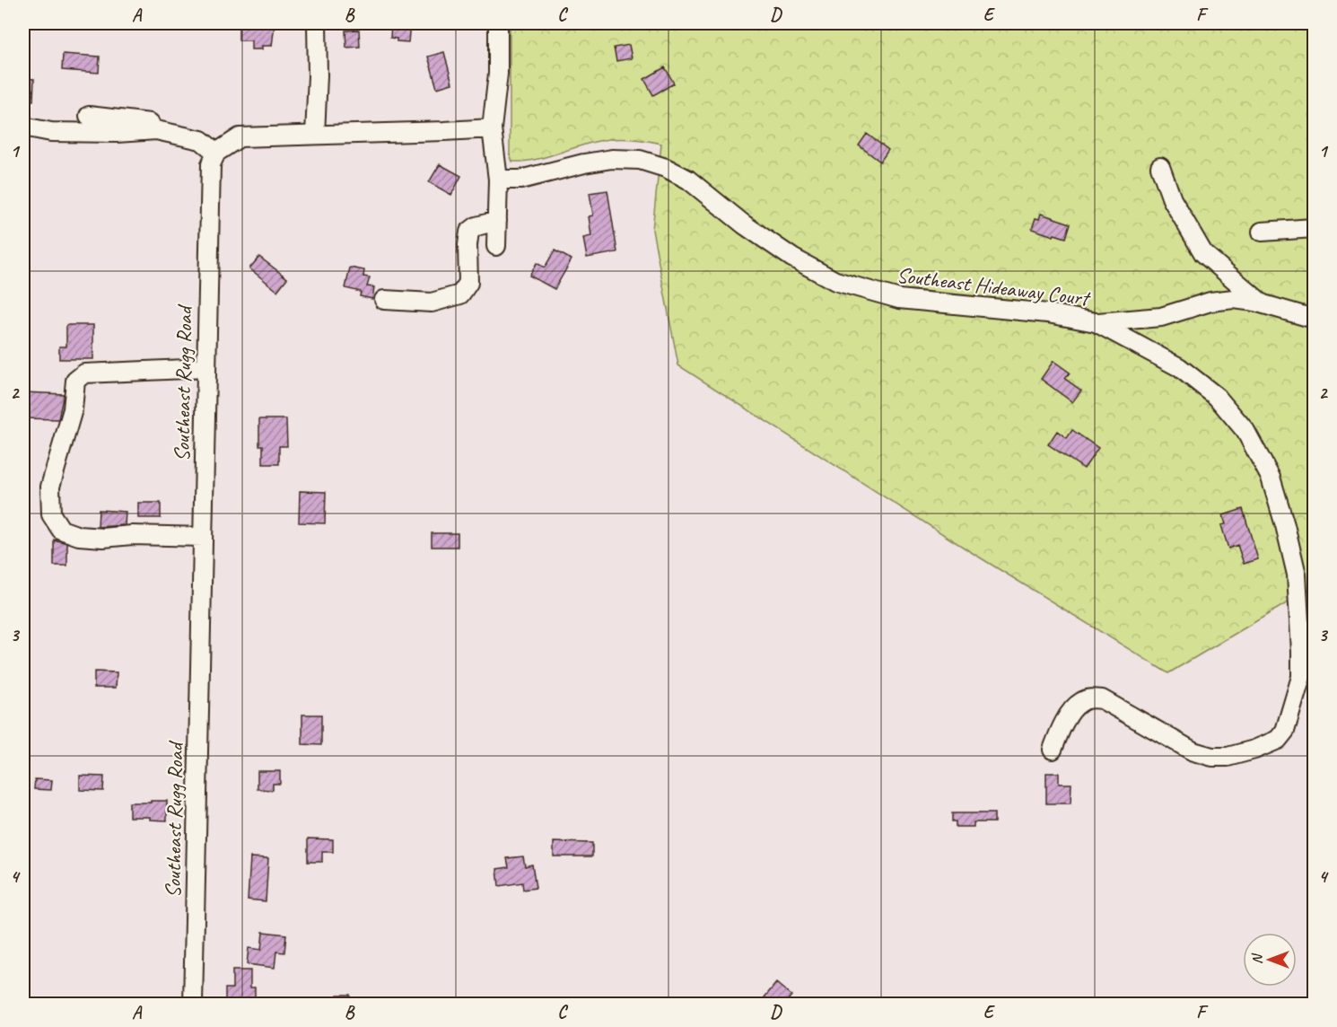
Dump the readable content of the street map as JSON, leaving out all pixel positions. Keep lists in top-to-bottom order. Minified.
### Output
{"streets":{"street":["Southeast Hideaway Court","Southeast Rugg Road"]},"north":"left","grid":{"columns":["A","B","C","D","E","F"],"rows":["1","2","3","4"]}}
